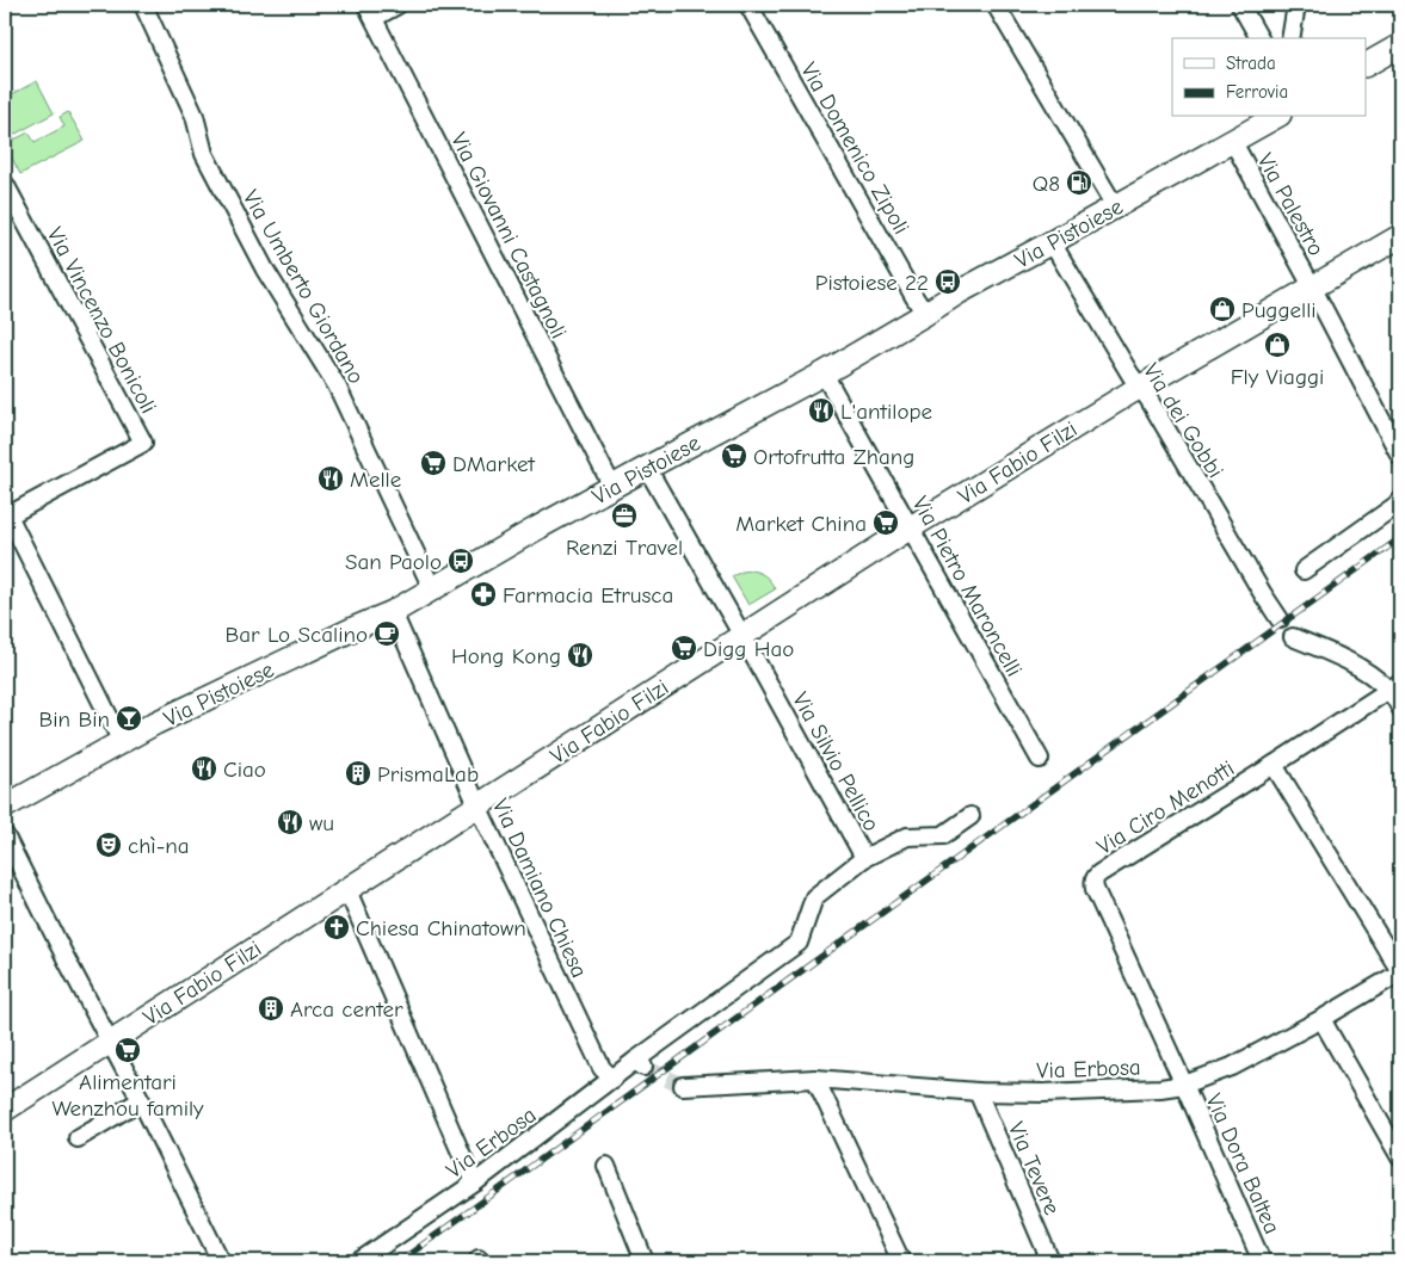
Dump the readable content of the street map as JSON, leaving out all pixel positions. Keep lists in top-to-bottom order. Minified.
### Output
{"streets":{"street":["Via Domenico Zipoli","Via Palestro","Via Pistoiese","Via Giovanni Castagnoli","Via Umberto Giordano","Via Vincenzo Bonicoli","Via dei Gobbi","Via Fabio Filzi","Via Pietro Maroncelli","Via Silvio Pellico","Via Ciro Menotti","Via Damiano Chiesa","Via Erbosa","Via Dora Baltea","Via Tevere"]},"crossings":[["Via Domenico Zipoli","Via Pistoiese"],["Via Palestro","Via Pistoiese"],["Via Palestro","Via Fabio Filzi"],["Via Pistoiese","Via Giovanni Castagnoli"],["Via Pistoiese","Via Umberto Giordano"],["Via Pistoiese","Via Vincenzo Bonicoli"],["Via Pistoiese","Via dei Gobbi"],["Via Pistoiese","Via Pietro Maroncelli"],["Via Pistoiese","Via Silvio Pellico"],["Via Pistoiese","Via Damiano Chiesa"],["Via dei Gobbi","Via Fabio Filzi"],["Via Fabio Filzi","Via Pietro Maroncelli"],["Via Fabio Filzi","Via Silvio Pellico"],["Via Fabio Filzi","Via Damiano Chiesa"],["Via Silvio Pellico","Via Erbosa"],["Via Ciro Menotti","Via Erbosa"],["Via Ciro Menotti","Via Dora Baltea"],["Via Damiano Chiesa","Via Erbosa"],["Via Erbosa","Via Dora Baltea"],["Via Erbosa","Via Tevere"]],"places":{"fuel station":["Q8"],"bus stop":["Pistoiese 22","San Paolo"],"shop":["Puggelli","Fly Viaggi"],"restaurant":["L'antilope","Melle","Hong Kong","Ciao","wu"],"supermarket":["Ortofrutta Zhang","DMarket","Market China","Digg Hao","Alimentari Wenzhou family"],"office":["Renzi Travel"],"pharmacy":["Farmacia Etrusca"],"cafe":["Bar Lo Scalino"],"bar":["Bin Bin"],"building":["PrismaLab","Arca center"],"theatre":["chì-na"],"church":["Chiesa Chinatown"]},"legend":["Strada","Ferrovia"]}
